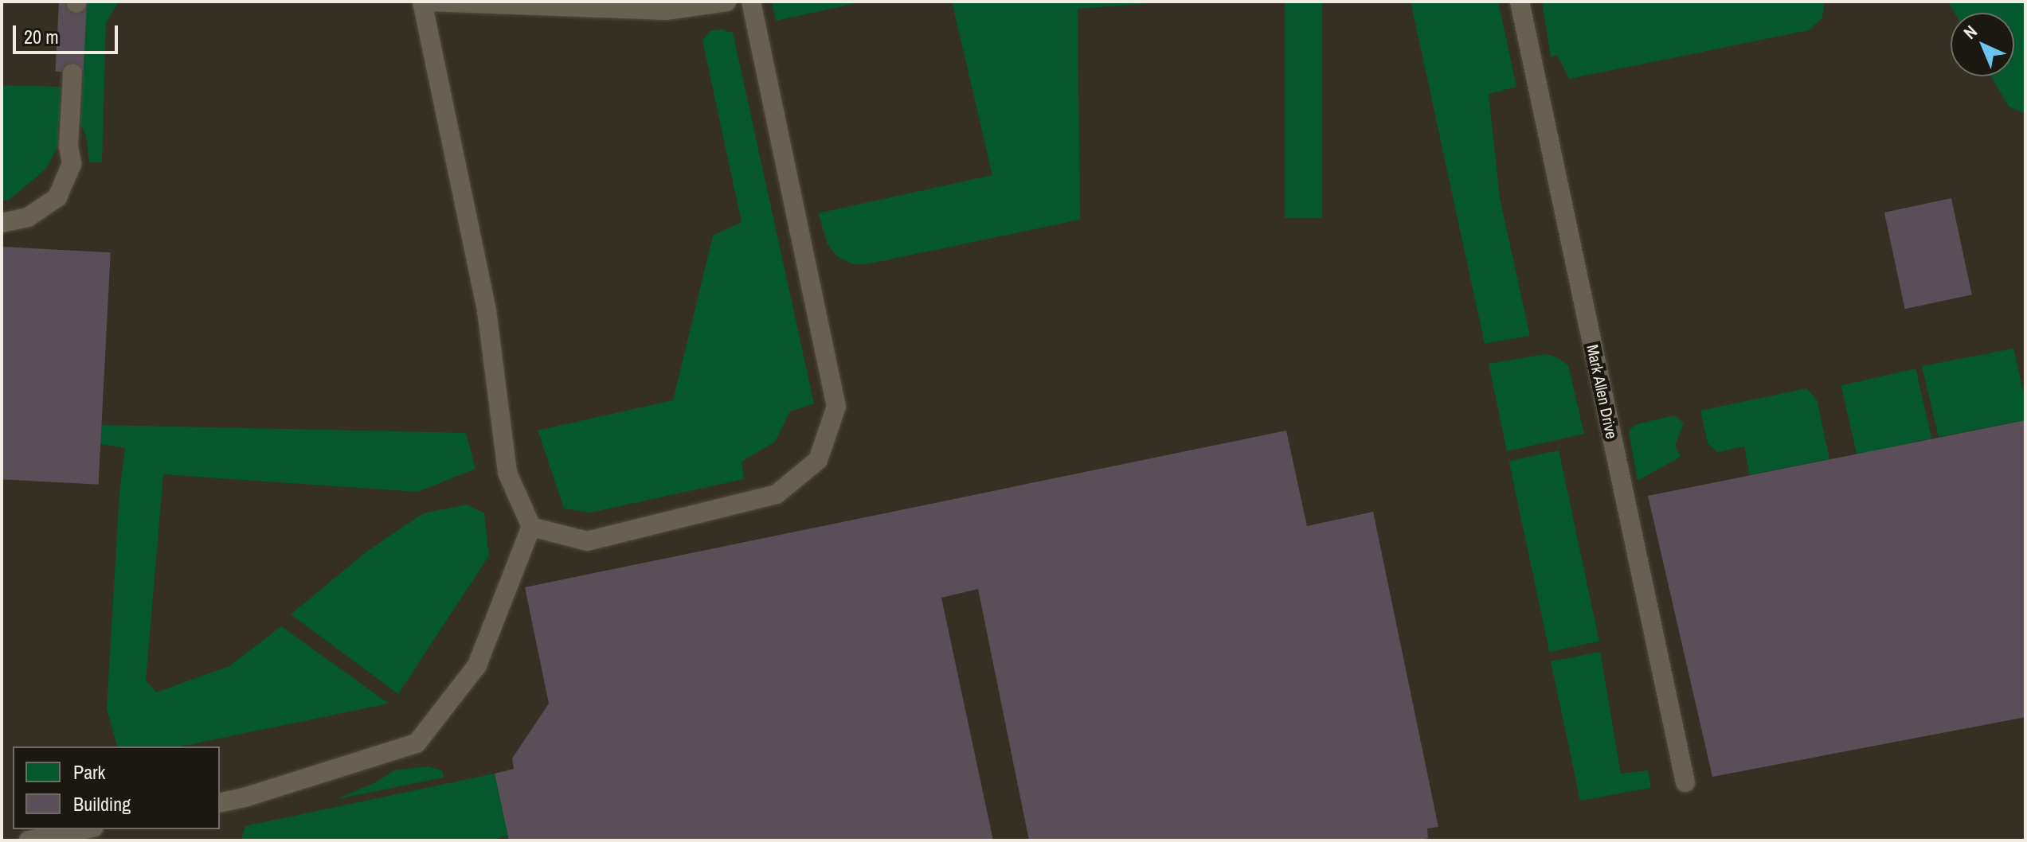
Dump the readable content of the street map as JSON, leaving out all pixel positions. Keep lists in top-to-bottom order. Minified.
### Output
{"streets":{"lane":["Mark Allen Drive"]},"legend":["Park","Building"],"scale_bar":"20 m","north":"top left"}
